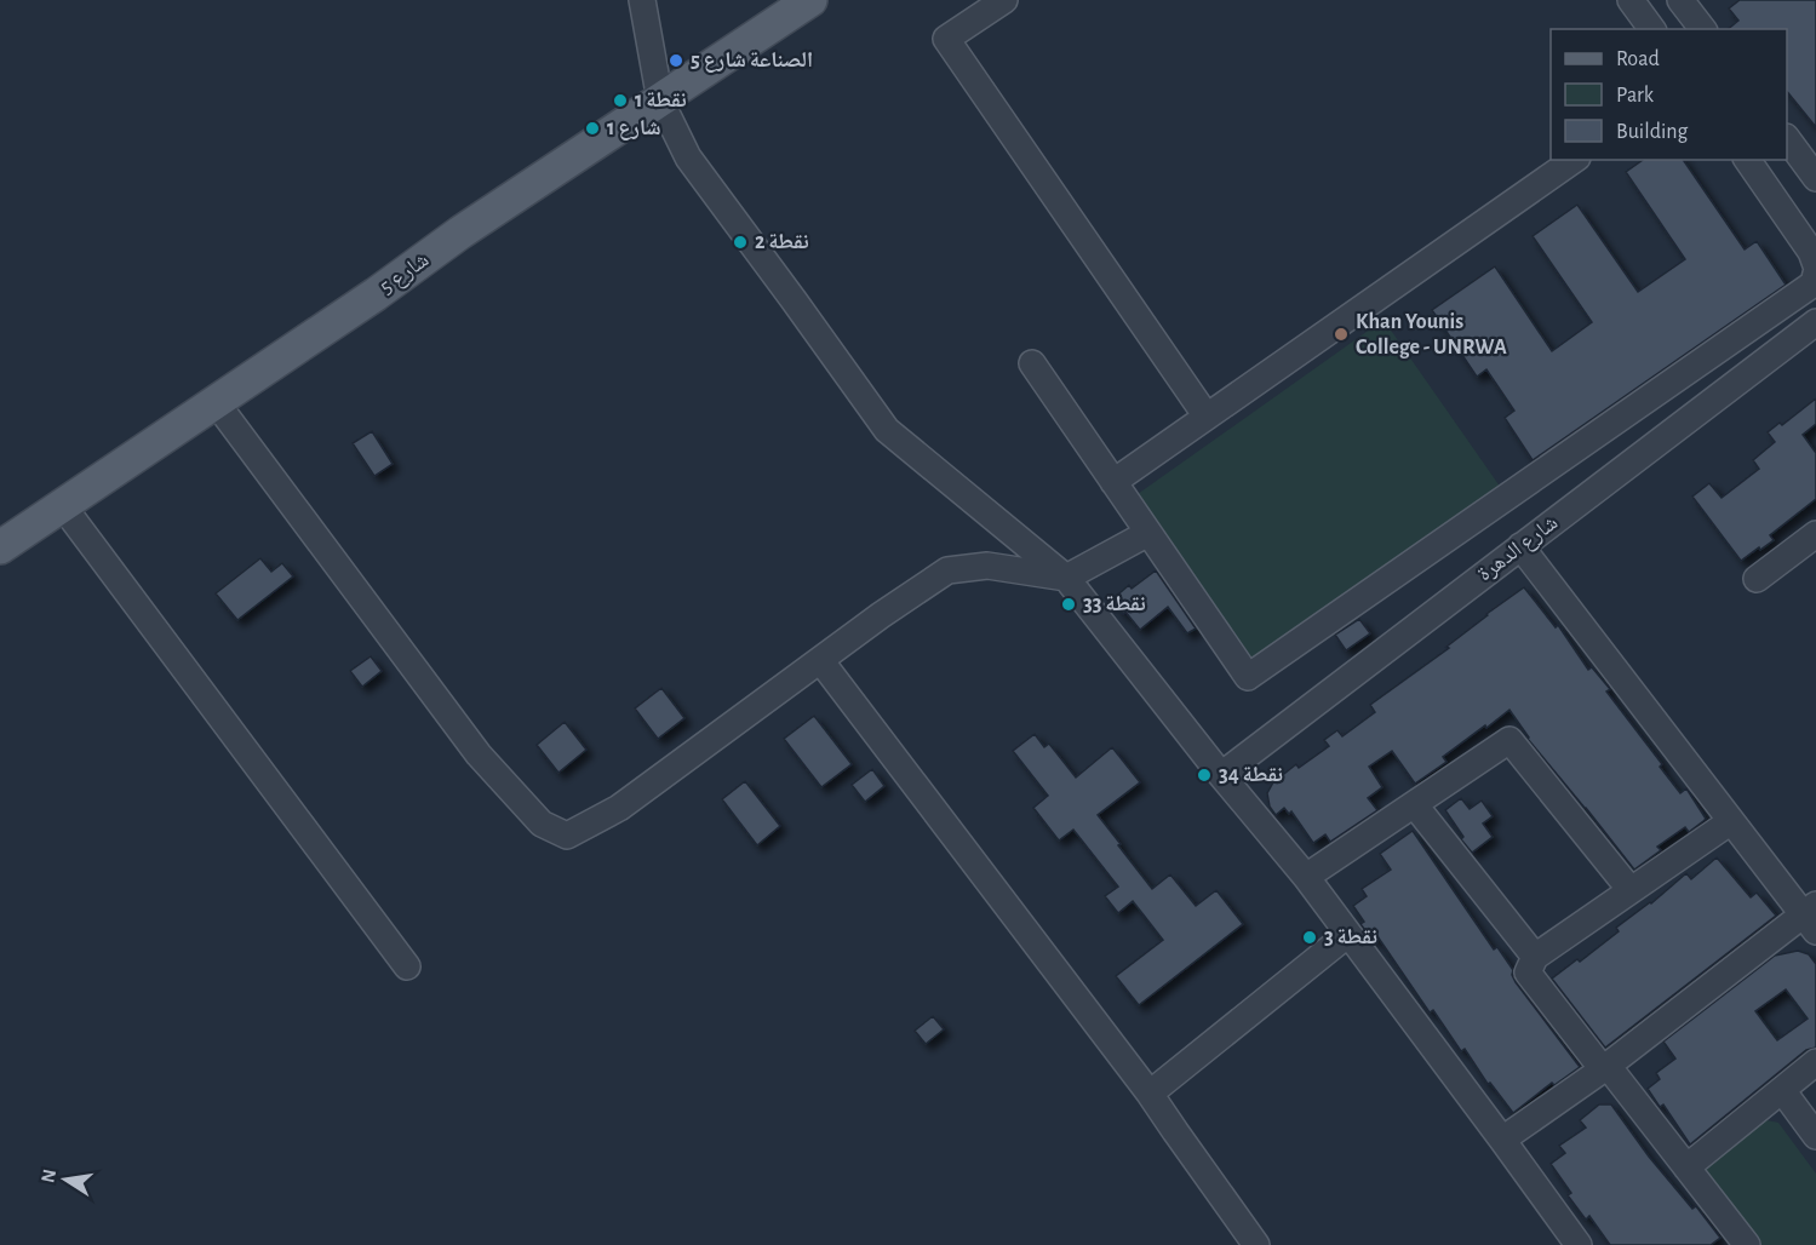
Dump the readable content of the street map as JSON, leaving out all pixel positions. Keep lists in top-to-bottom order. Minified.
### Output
{"streets":{"main road":["شارع 5"],"street":["شارع الدهرة"]},"places":["الصناعة شارع 5","نقطة 1","شارع 1","نقطة 2","Khan Younis College - UNRWA","نقطة 33","نقطة 34","نقطة 3"],"legend":["Road","Park","Building"],"north":"left"}
